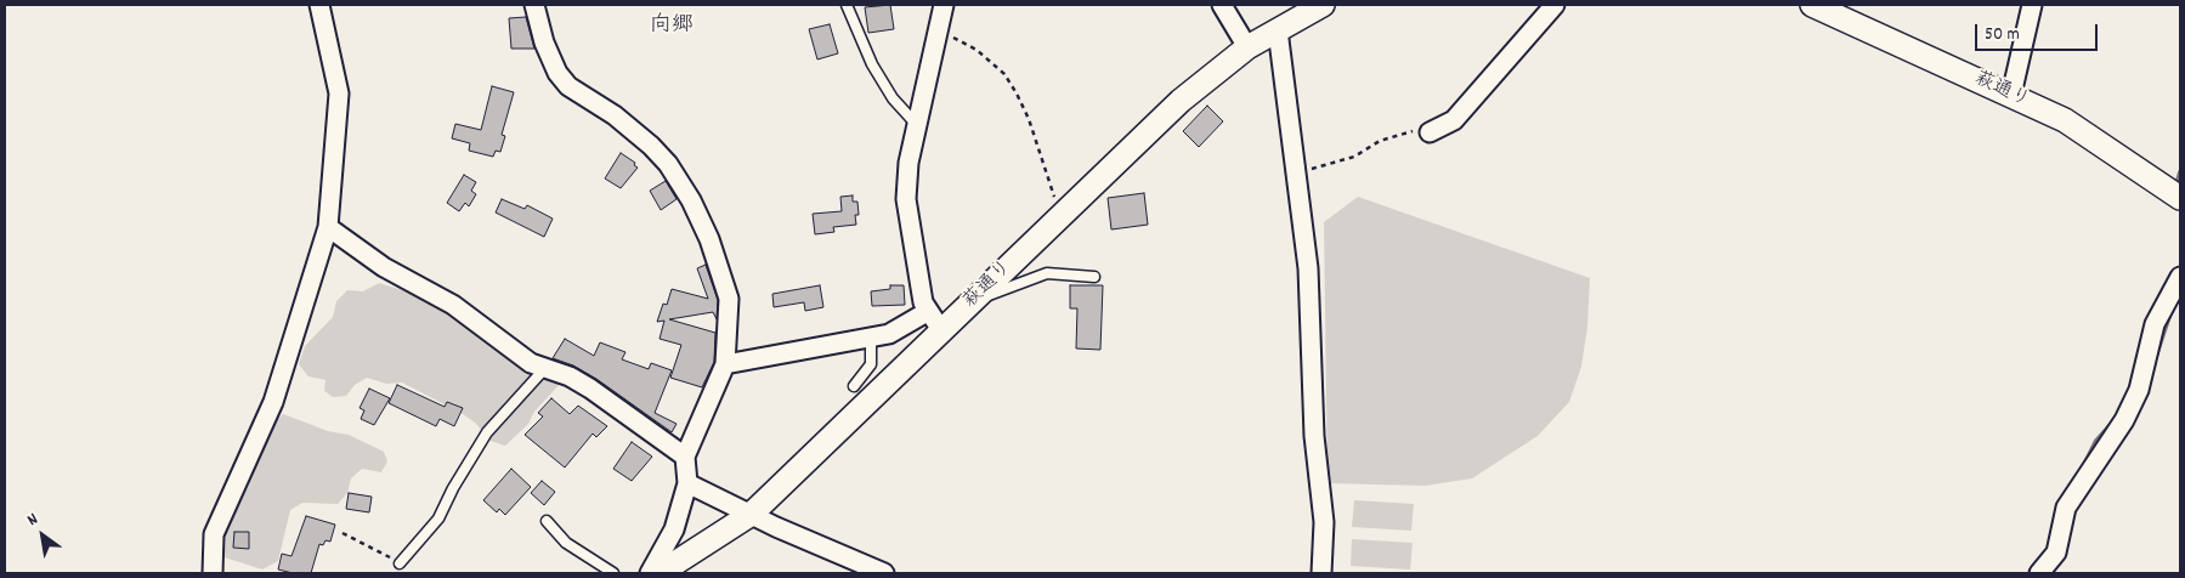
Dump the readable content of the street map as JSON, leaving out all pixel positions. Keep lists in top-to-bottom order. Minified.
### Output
{"streets":{"street":["萩通り"]},"districts":["向郷"],"scale_bar":"50 m","north":"top left"}
